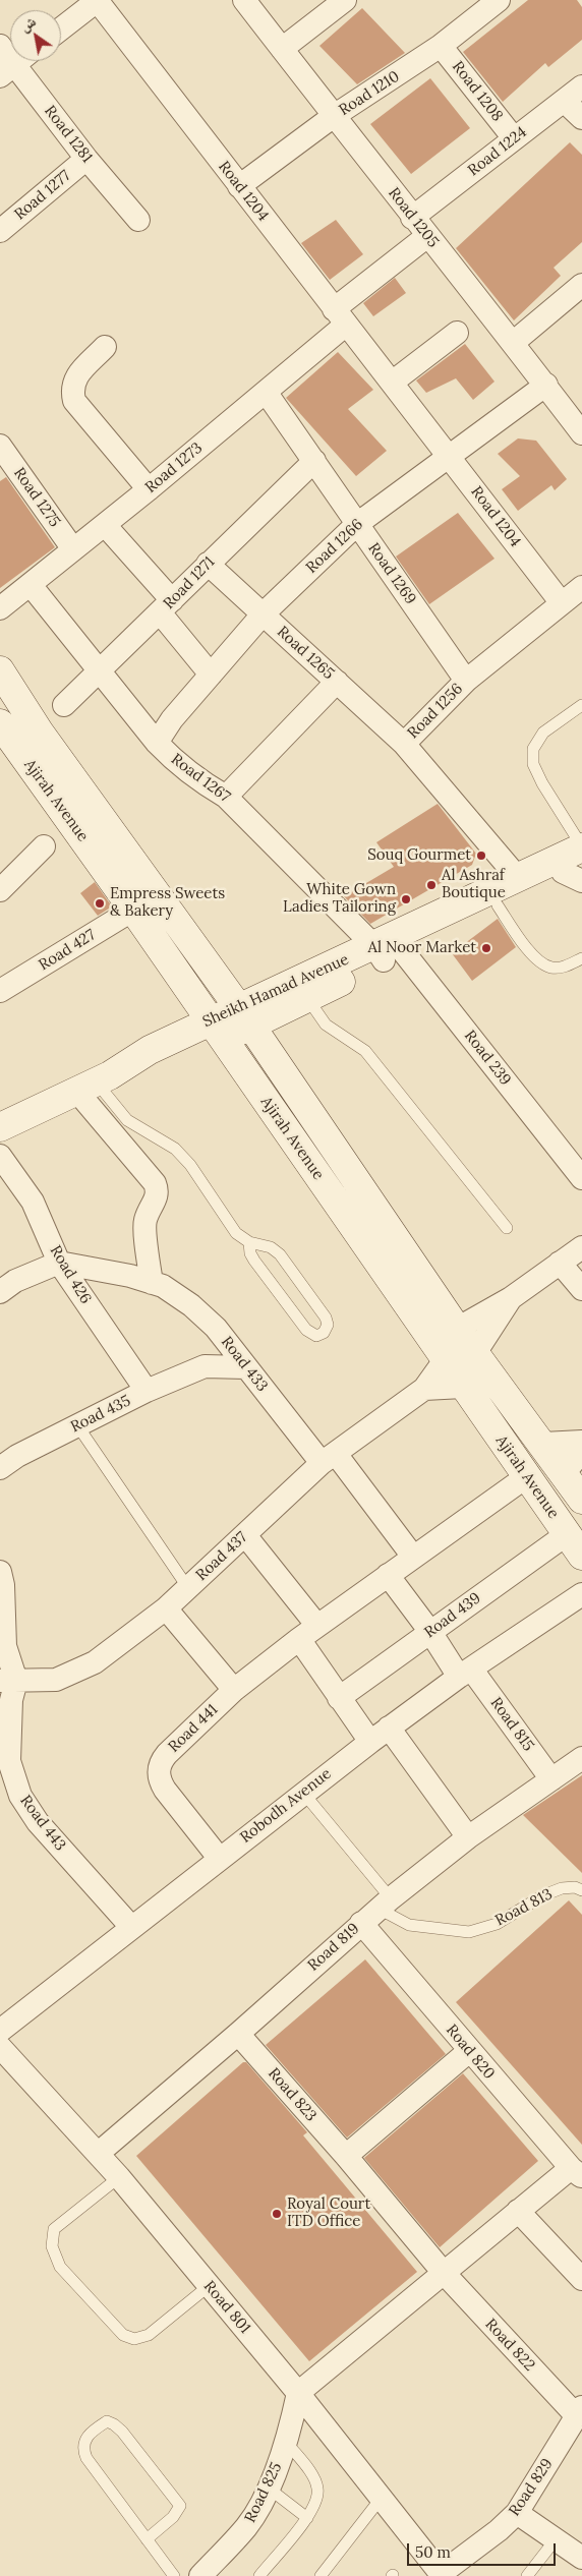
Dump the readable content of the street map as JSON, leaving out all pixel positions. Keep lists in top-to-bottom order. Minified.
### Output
{"streets":{"street":["Road 1208","Road 1210","Road 1281","Road 1224","Road 1204","Road 1277","Road 1205","Road 1273","Road 1275","Road 1266","Road 1269","Road 1271","Road 1265","Road 1256","Road 1267","Ajirah Avenue","Road 427","Sheikh Hamad Avenue","Road 239","Road 426","Road 433","Road 435","Road 437","Road 439","Road 815","Road 441","Robodh Avenue","Road 443","Road 819","Road 820","Road 823","Road 801","Road 822","Road 829","Road 825"],"lane":["Road 813"]},"crossings":[["Road 1208","Road 1210"],["Road 1208","Road 1224"],["Road 1210","Road 1204"],["Road 1210","Road 1205"],["Road 1281","Road 1277"],["Road 1224","Road 1205"],["Road 1204","Road 1273"],["Road 1204","Road 1266"],["Road 1204","Road 1256"],["Road 1205","Road 1273"],["Road 1205","Road 1266"],["Road 1273","Road 1275"],["Road 1273","Road 1269"],["Road 1273","Road 1267"],["Road 1266","Road 1269"],["Road 1266","Road 1265"],["Road 1266","Road 1267"],["Road 1269","Road 1271"],["Road 1269","Road 1256"],["Road 1271","Road 1265"],["Road 1271","Road 1267"],["Road 1265","Road 1256"],["Road 1256","Sheikh Hamad Avenue"],["Road 1267","Sheikh Hamad Avenue"],["Road 1267","Road 239"],["Ajirah Avenue","Road 427"],["Ajirah Avenue","Sheikh Hamad Avenue"],["Ajirah Avenue","Road 437"],["Ajirah Avenue","Road 439"],["Sheikh Hamad Avenue","Road 239"],["Road 426","Road 433"],["Road 426","Road 435"],["Road 433","Road 435"],["Road 433","Road 437"],["Road 437","Road 443"],["Road 815","Robodh Avenue"],["Road 815","Road 819"],["Road 441","Robodh Avenue"],["Robodh Avenue","Road 443"],["Road 813","Road 819"],["Road 813","Road 820"],["Road 819","Road 820"],["Road 819","Road 823"],["Road 819","Road 801"],["Road 823","Road 822"],["Road 801","Road 829"],["Road 801","Road 825"],["Road 822","Road 829"]],"places":["Souq Gourmet","Al Ashraf Boutique","White Gown Ladies Tailoring","Empress Sweets & Bakery","Al Noor Market","Royal Court ITD Office"],"scale_bar":"50 m","north":"top left"}
